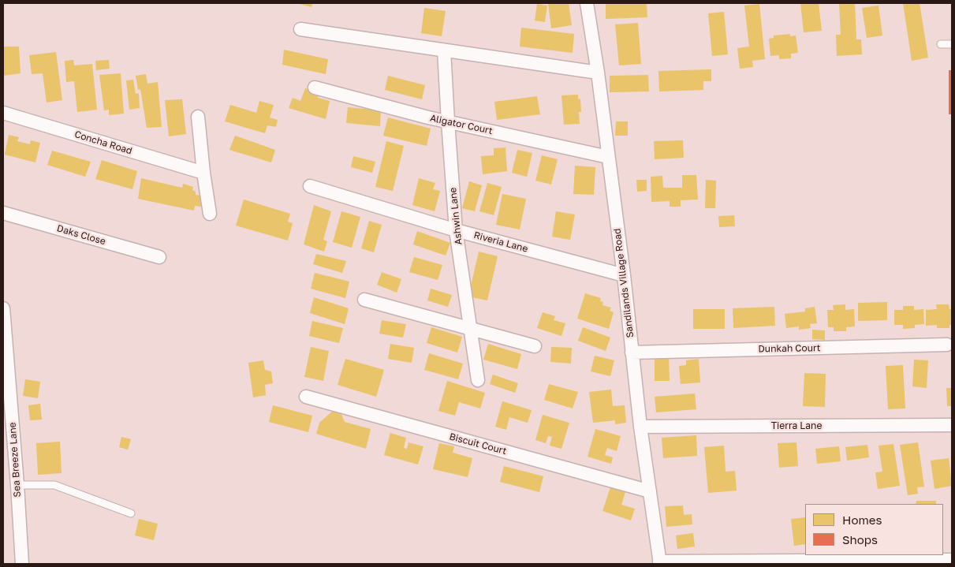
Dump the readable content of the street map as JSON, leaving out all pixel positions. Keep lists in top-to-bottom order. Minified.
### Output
{"streets":{"street":["Aligator Court","Concha Road","Ashwin Lane","Daks Close","Riveria Lane","Sandilands Village Road","Dunkah Court","Tierra Lane","Biscuit Court","Sea Breeze Lane"]},"crossings":[["Aligator Court","Ashwin Lane"],["Aligator Court","Sandilands Village Road"],["Ashwin Lane","Riveria Lane"],["Riveria Lane","Sandilands Village Road"],["Sandilands Village Road","Dunkah Court"],["Sandilands Village Road","Tierra Lane"],["Sandilands Village Road","Biscuit Court"]],"legend":["Homes","Shops"]}
